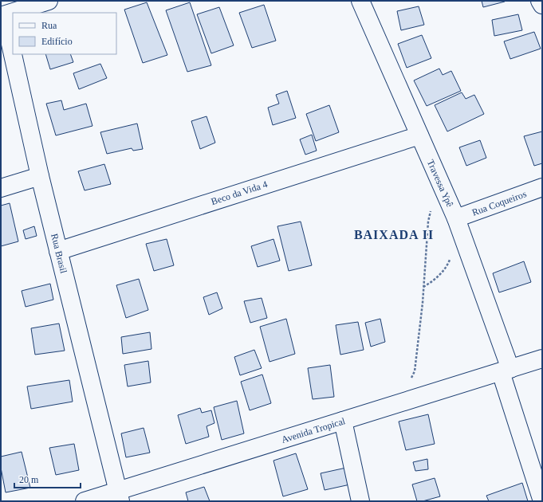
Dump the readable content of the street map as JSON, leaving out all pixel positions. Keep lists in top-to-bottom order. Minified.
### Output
{"streets":{"street":["Travessa Ypê","Beco da Vida 4","Rua Coqueiros","Rua Brasil","Avenida Tropical"]},"crossings":[["Travessa Ypê","Beco da Vida 4"],["Travessa Ypê","Rua Coqueiros"],["Travessa Ypê","Avenida Tropical"],["Beco da Vida 4","Rua Brasil"],["Rua Brasil","Avenida Tropical"]],"districts":["BAIXADA II"],"legend":["Rua","Edifício"],"scale_bar":"20 m"}
